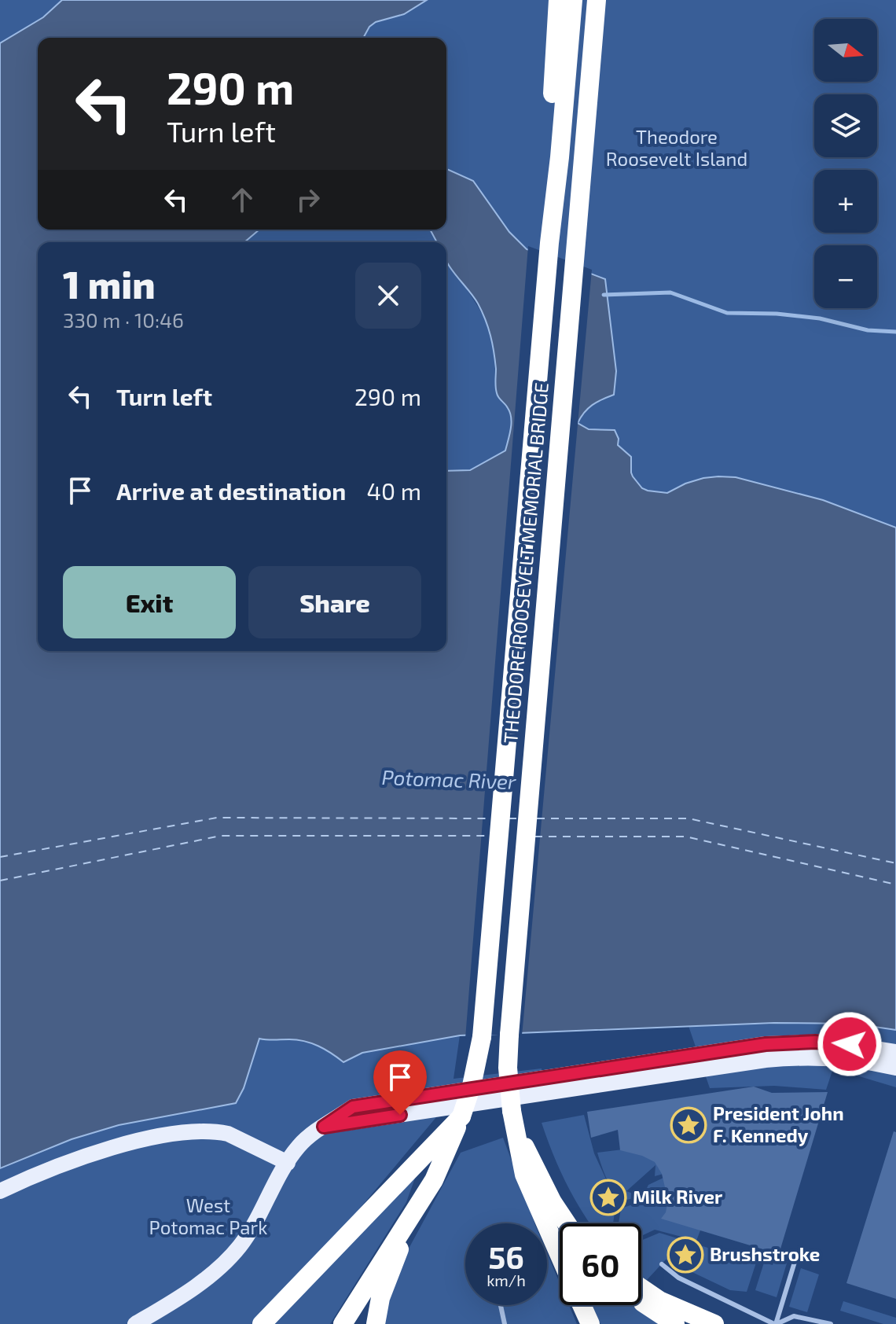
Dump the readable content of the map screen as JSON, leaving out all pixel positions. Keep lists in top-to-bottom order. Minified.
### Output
{"streets":{"highway":["THEODORE ROOSEVELT MEMORIAL BRIDGE"]},"water":["Potomac River"],"parks":["Theodore Roosevelt Island","West Potomac Park"],"places":{"place":["President John F. Kennedy","Milk River","Brushstroke"]},"north":"right","page":{"map_buttons":["+","−"],"turn":["290 m","Turn left"],"heading":["1 min","330 m · 10:46"],"list":[{"name":"Turn left","value":"290 m"},{"name":"Arrive at destination","value":"40 m"}],"buttons":["Exit","Share"],"speed":"56 km/h","limit":"60"}}
